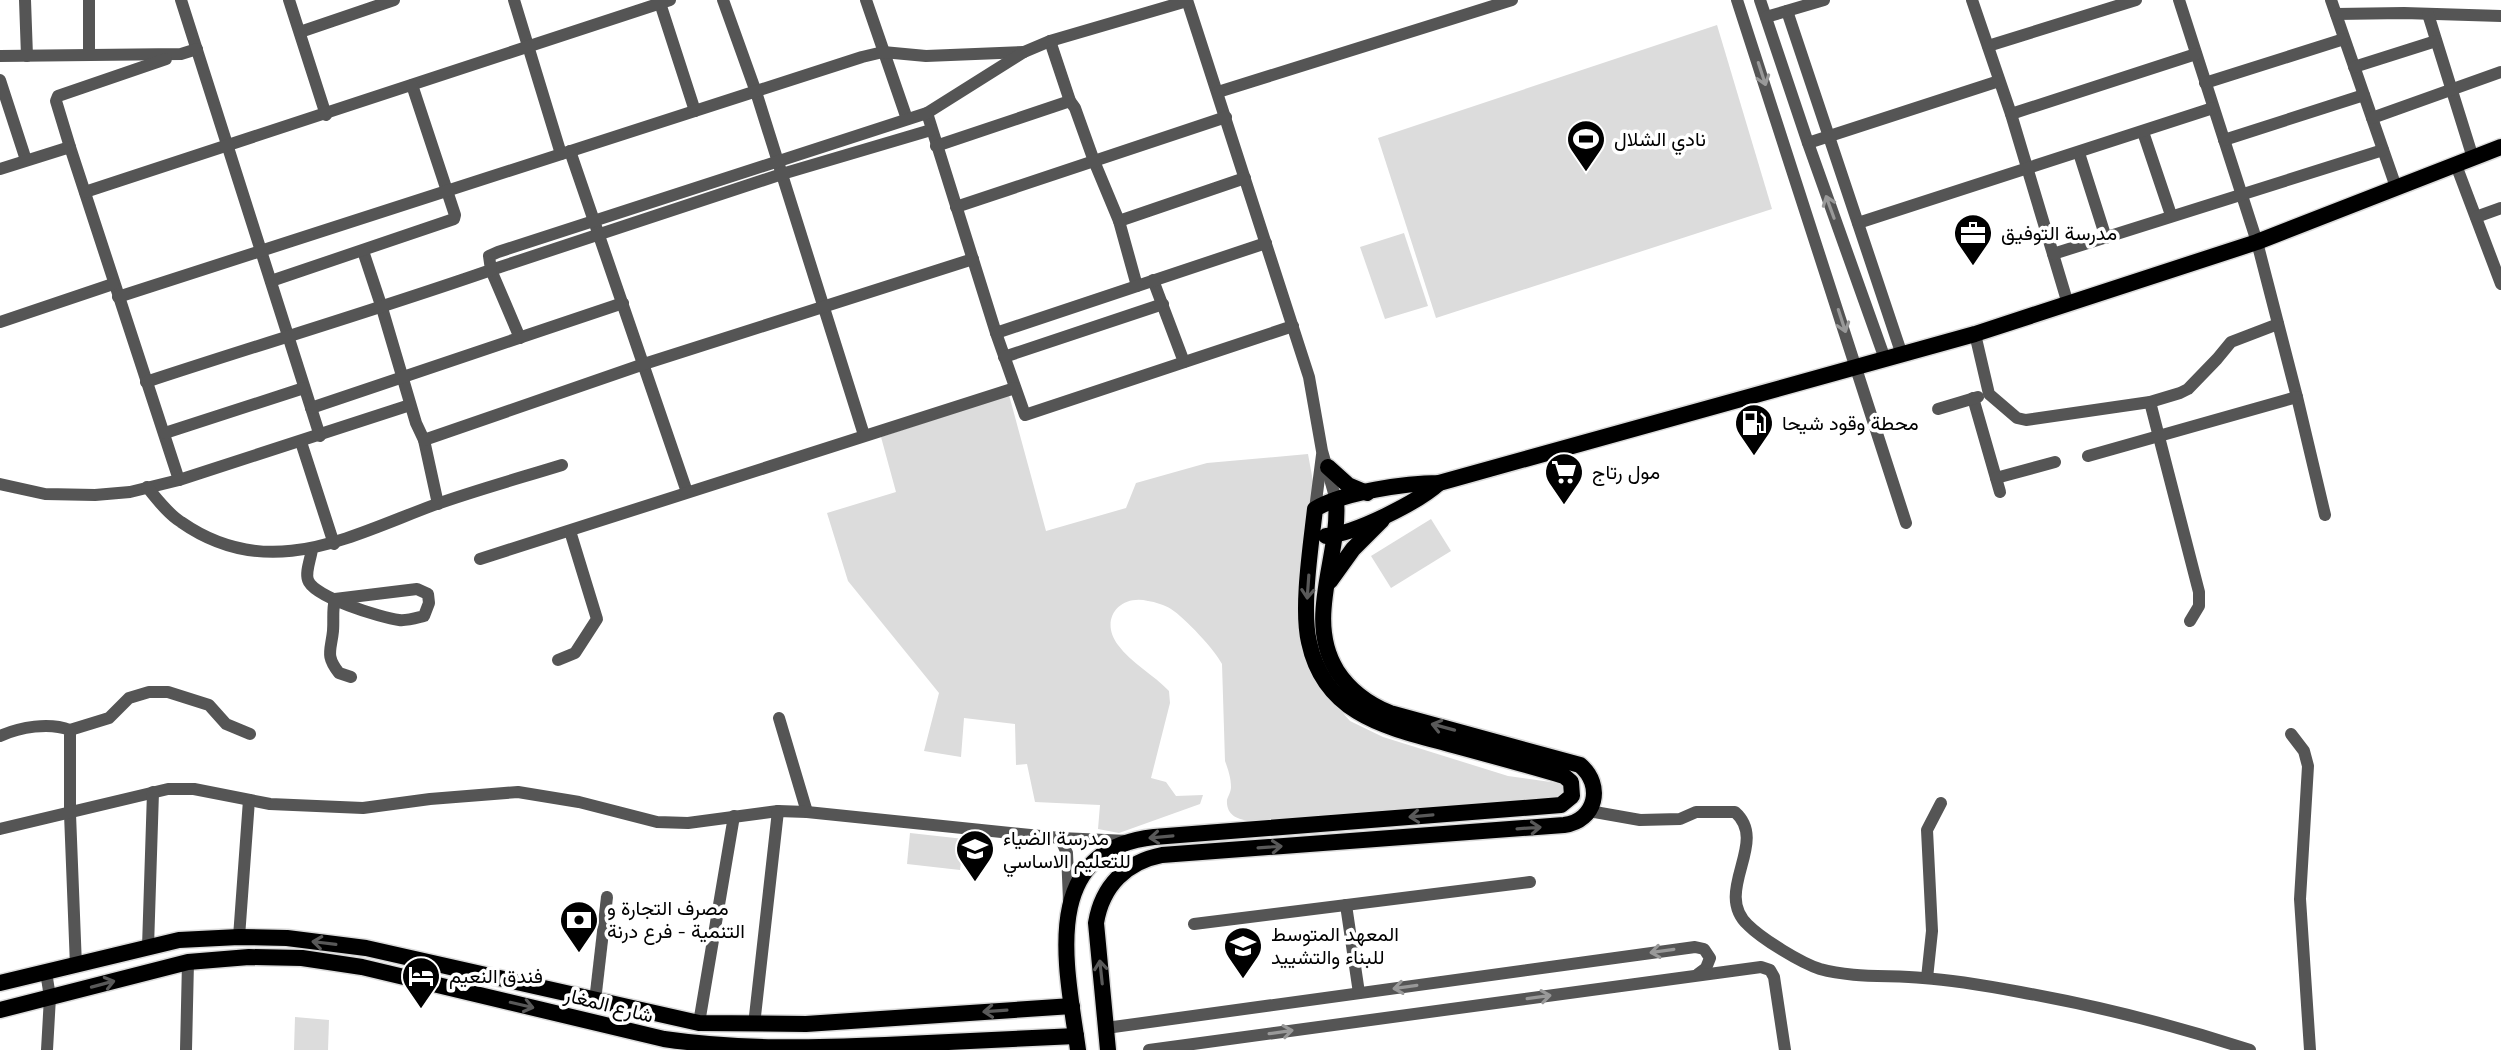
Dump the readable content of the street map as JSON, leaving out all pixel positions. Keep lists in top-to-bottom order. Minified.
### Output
{"streets":{"main road":["شارع المغار"]},"places":{"sports":["نادي الشلال"],"office":["مدرسة التوفيق"],"fuel station":["محطة وقود شيحا"],"supermarket":["مول رتاج"],"school or university":["مدرسة الضياء للتعليم الاساسي","المعهد المتوسط للبناء والتشييد"],"bank":["مصرف التجارة و التنمية - فرع درنة"],"hotel":["فندق النعيم"]}}
